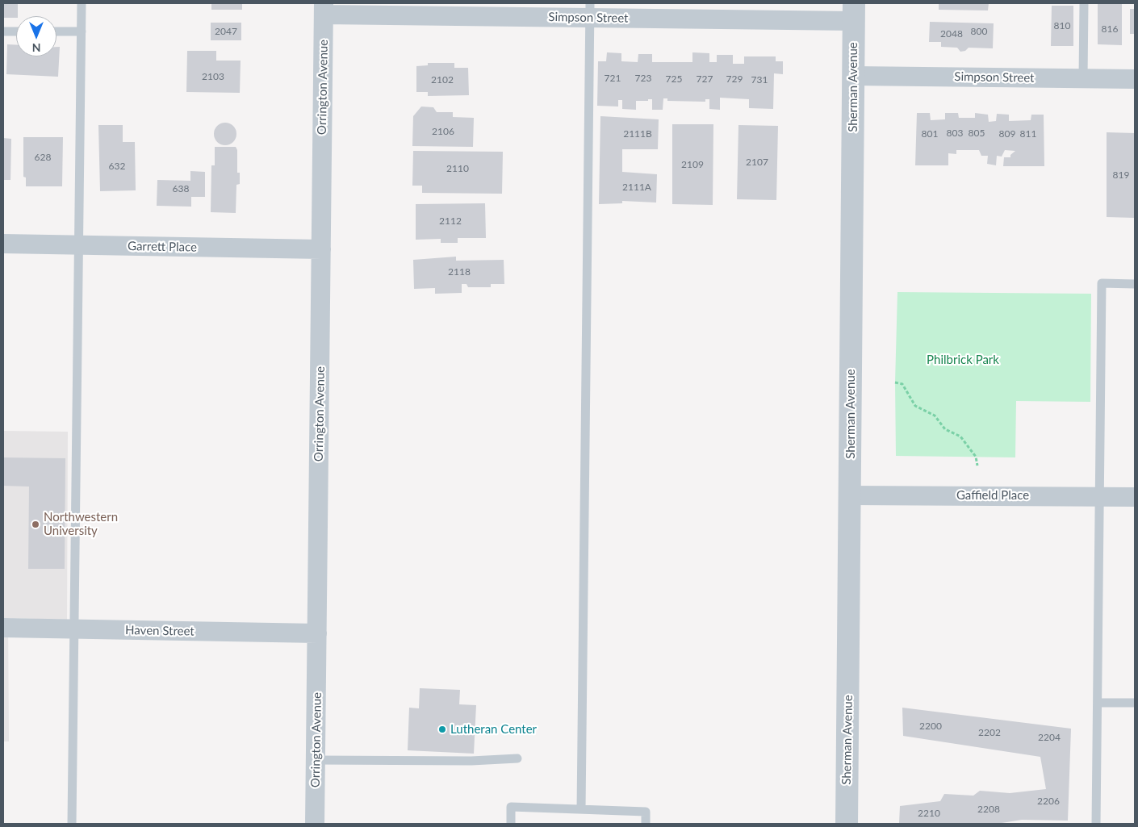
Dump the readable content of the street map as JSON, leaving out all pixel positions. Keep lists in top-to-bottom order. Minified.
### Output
{"streets":{"street":["Simpson Street","Orrington Avenue","Sherman Avenue","Garrett Place","Gaffield Place","Haven Street"]},"crossings":[["Simpson Street","Orrington Avenue"],["Simpson Street","Sherman Avenue"],["Orrington Avenue","Garrett Place"],["Orrington Avenue","Haven Street"],["Sherman Avenue","Gaffield Place"]],"parks":["Philbrick Park"],"places":["Northwestern University","Lutheran Center"],"house_numbers":["810","816","2047","800","2048","2103","721","723","725","727","729","2102","731","2106","803","805","2111B","801","809","811","628","2107","2109","632","2110","819","2111A","638","2112","2118","2200","2202","2204","2206","2208","2210"],"north":"bottom"}
